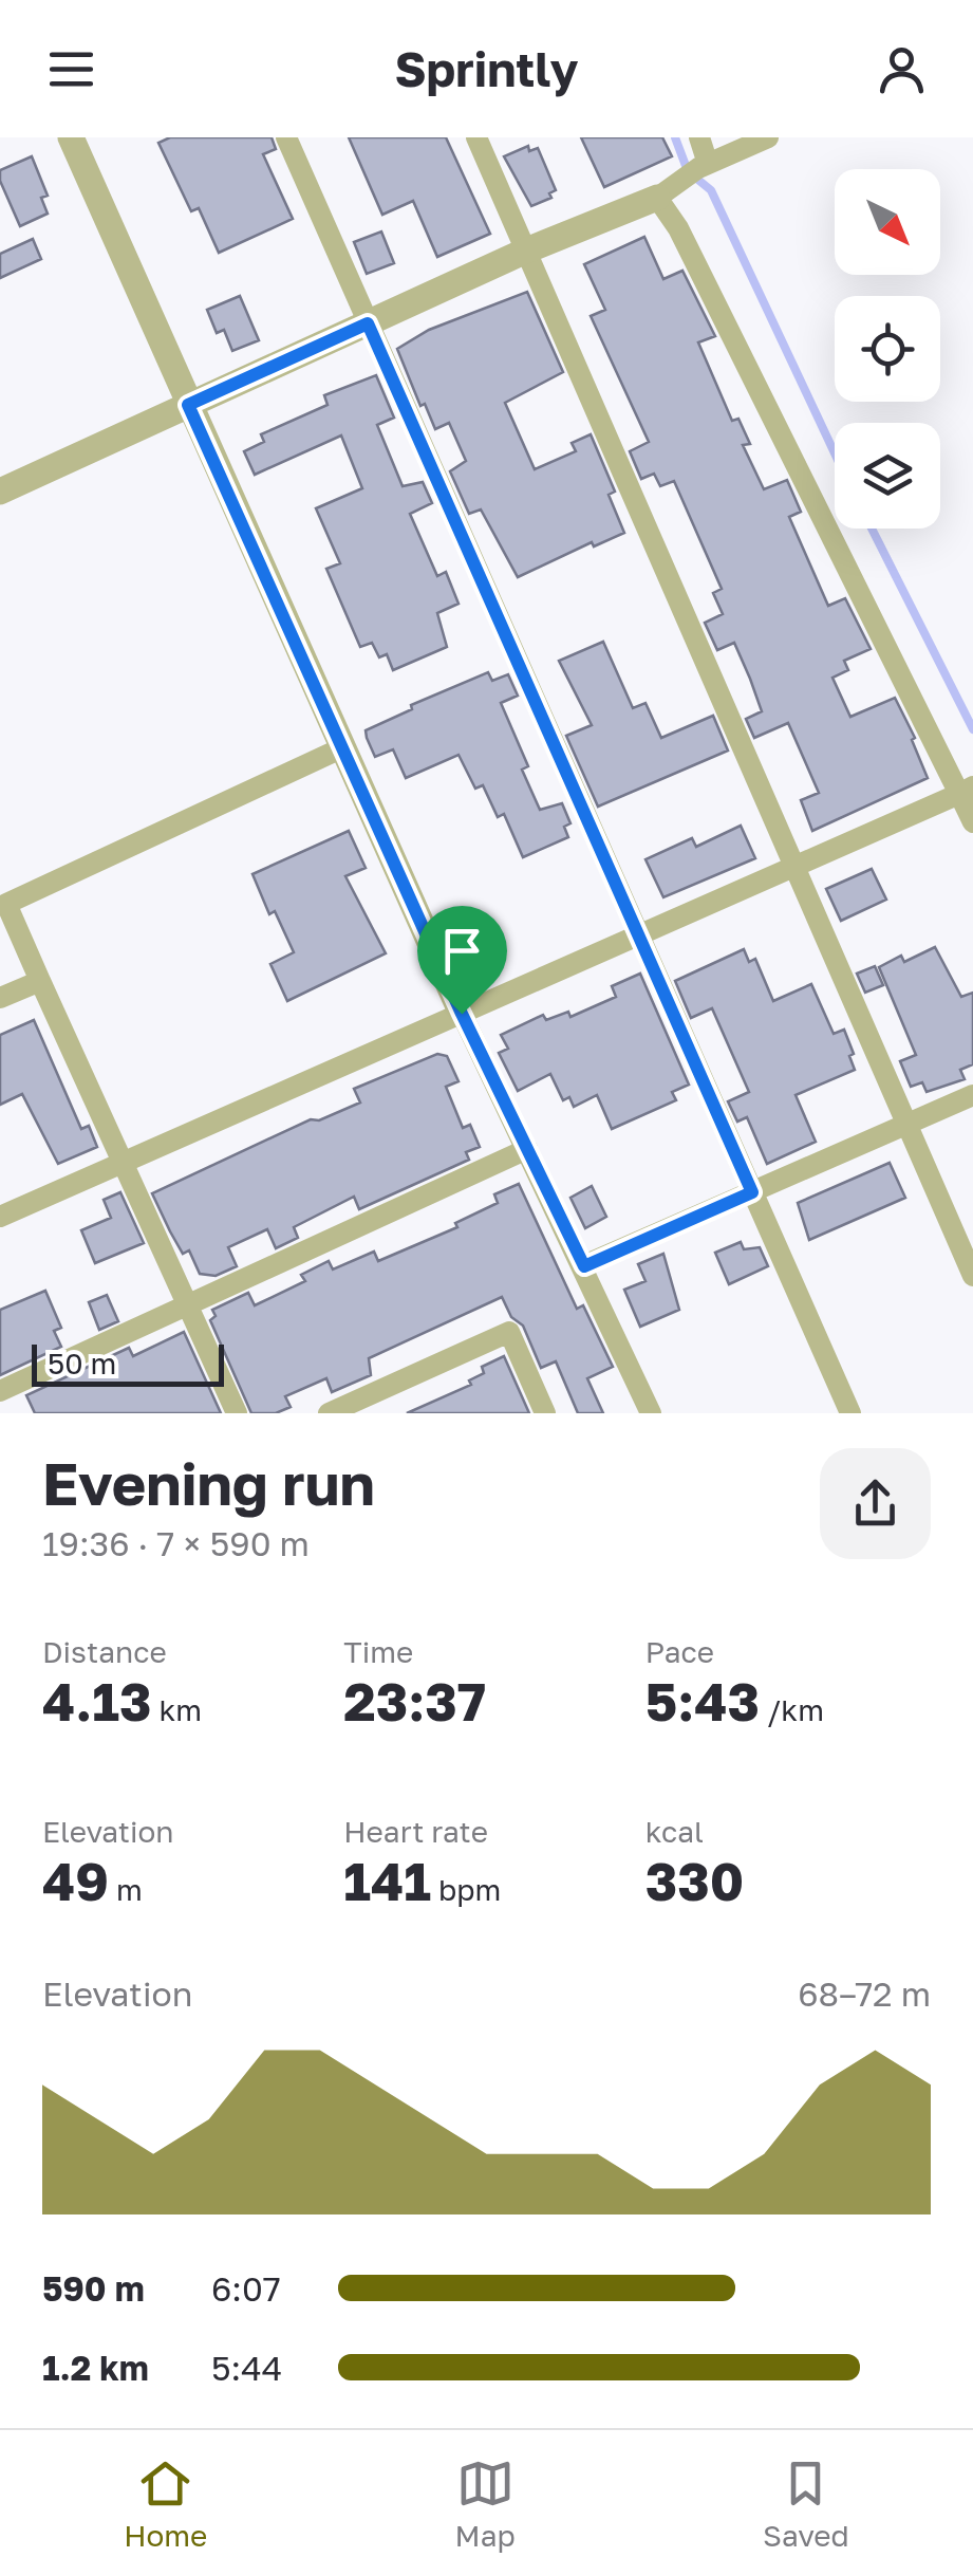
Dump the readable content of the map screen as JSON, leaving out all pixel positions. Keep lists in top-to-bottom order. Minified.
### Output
{"scale_bar":"50 m","north":"bottom right","page":{"header":"Sprintly","scale":"50 m","heading":["Evening run","19:36 · 7 × 590 m"],"stats":[["Distance","4.13 km"],["Time","23:37"],["Pace","5:43 /km"],["Elevation","49 m"],["Heart rate","141 bpm"],["kcal","330"]],"chart":["Elevation","68–72 m"],"list":[{"name":"590 m","note":"6:07"},{"name":"1.2 km","note":"5:44"}],"tabs":["Home","Map","Saved"]}}
